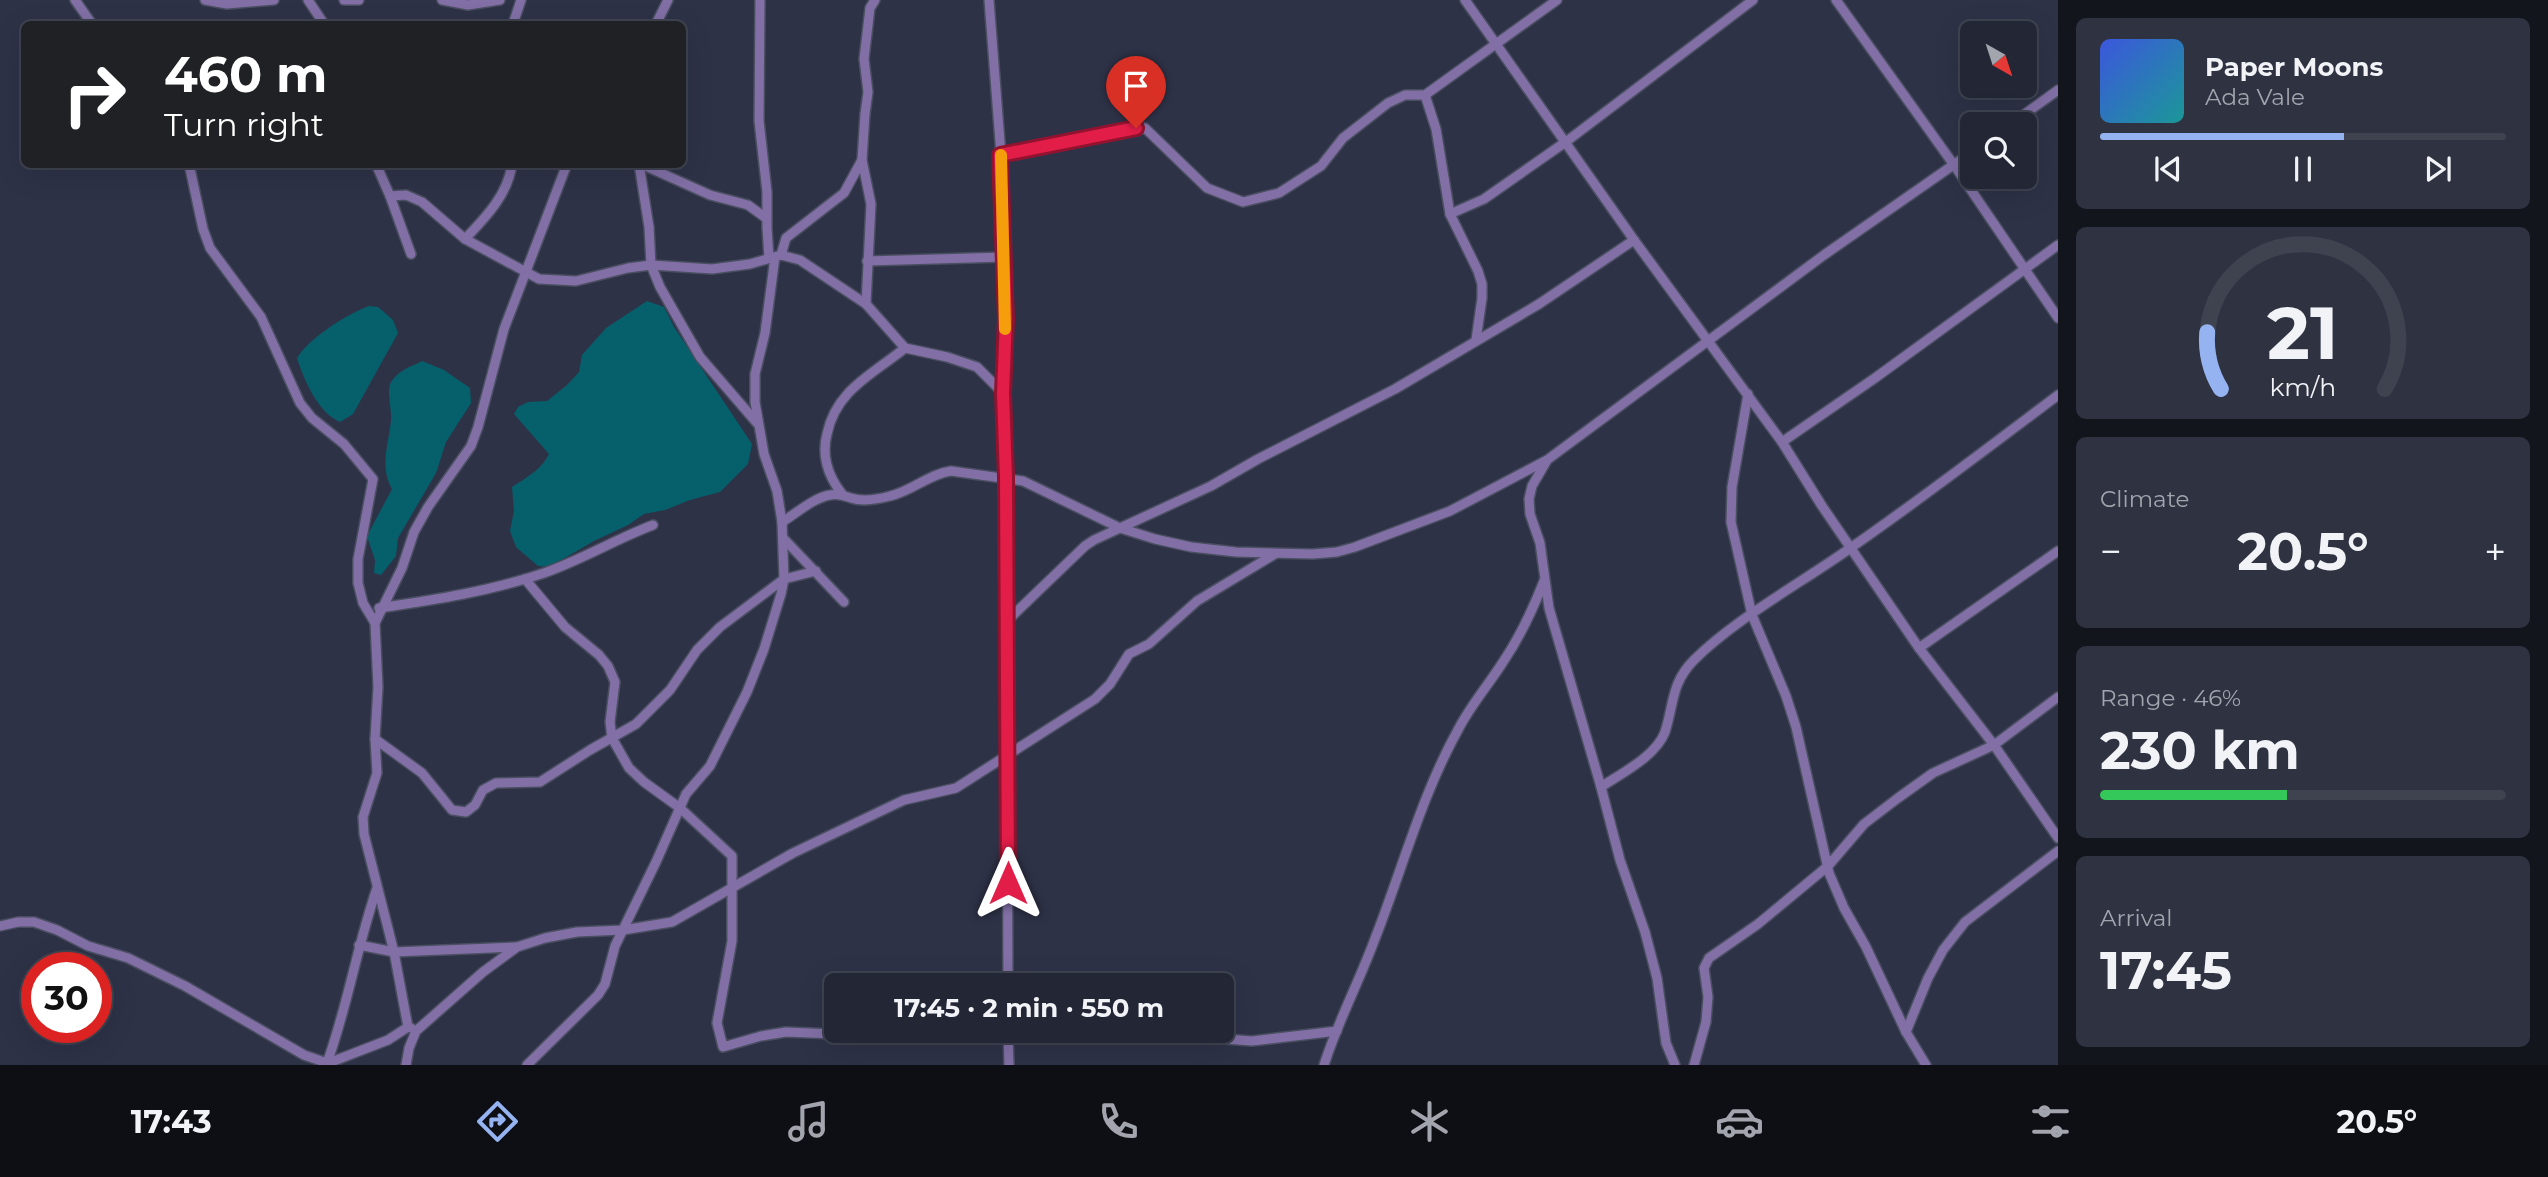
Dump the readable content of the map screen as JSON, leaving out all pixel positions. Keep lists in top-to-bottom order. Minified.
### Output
{"north":"bottom right","page":{"turn":["460 m","Turn right"],"song":["Paper Moons","Ada Vale"],"tile":["Climate",["Range · 46%","230 km"],["Arrival","17:45"]],"heat":["−","20.5°","+"],"limit":"30","trip":"17:45 · 2 min · 550 m","tabs":["17:43","20.5°"],"gauge":["21","km/h"]}}
